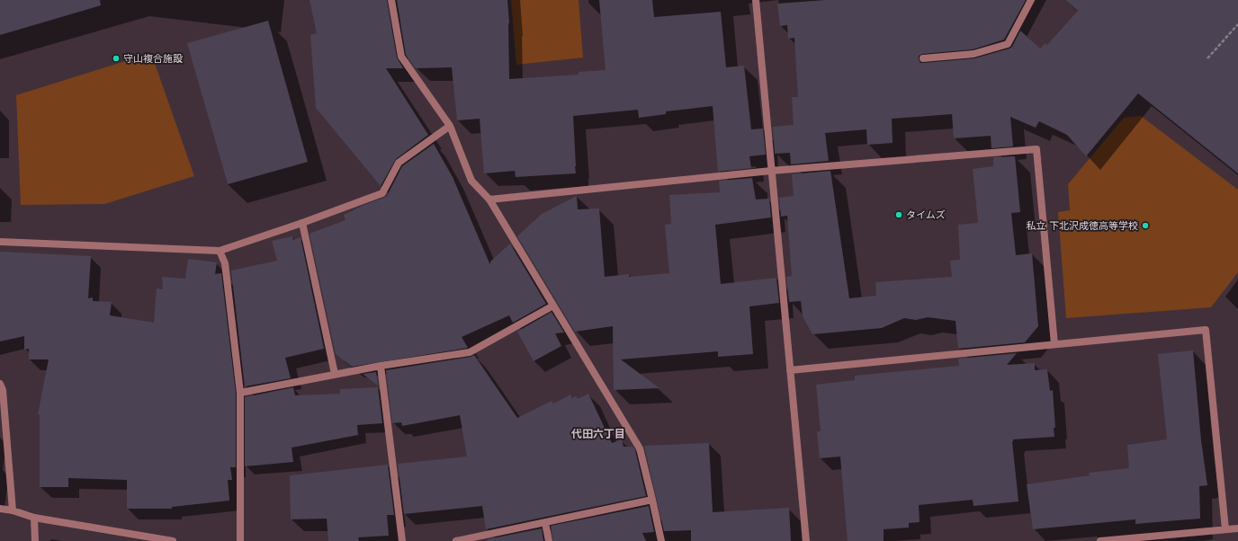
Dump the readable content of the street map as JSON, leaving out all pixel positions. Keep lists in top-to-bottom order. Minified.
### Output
{"districts":["代田六丁目"],"places":["守山複合施設","タイムズ","私立 下北沢成徳高等学校"]}
